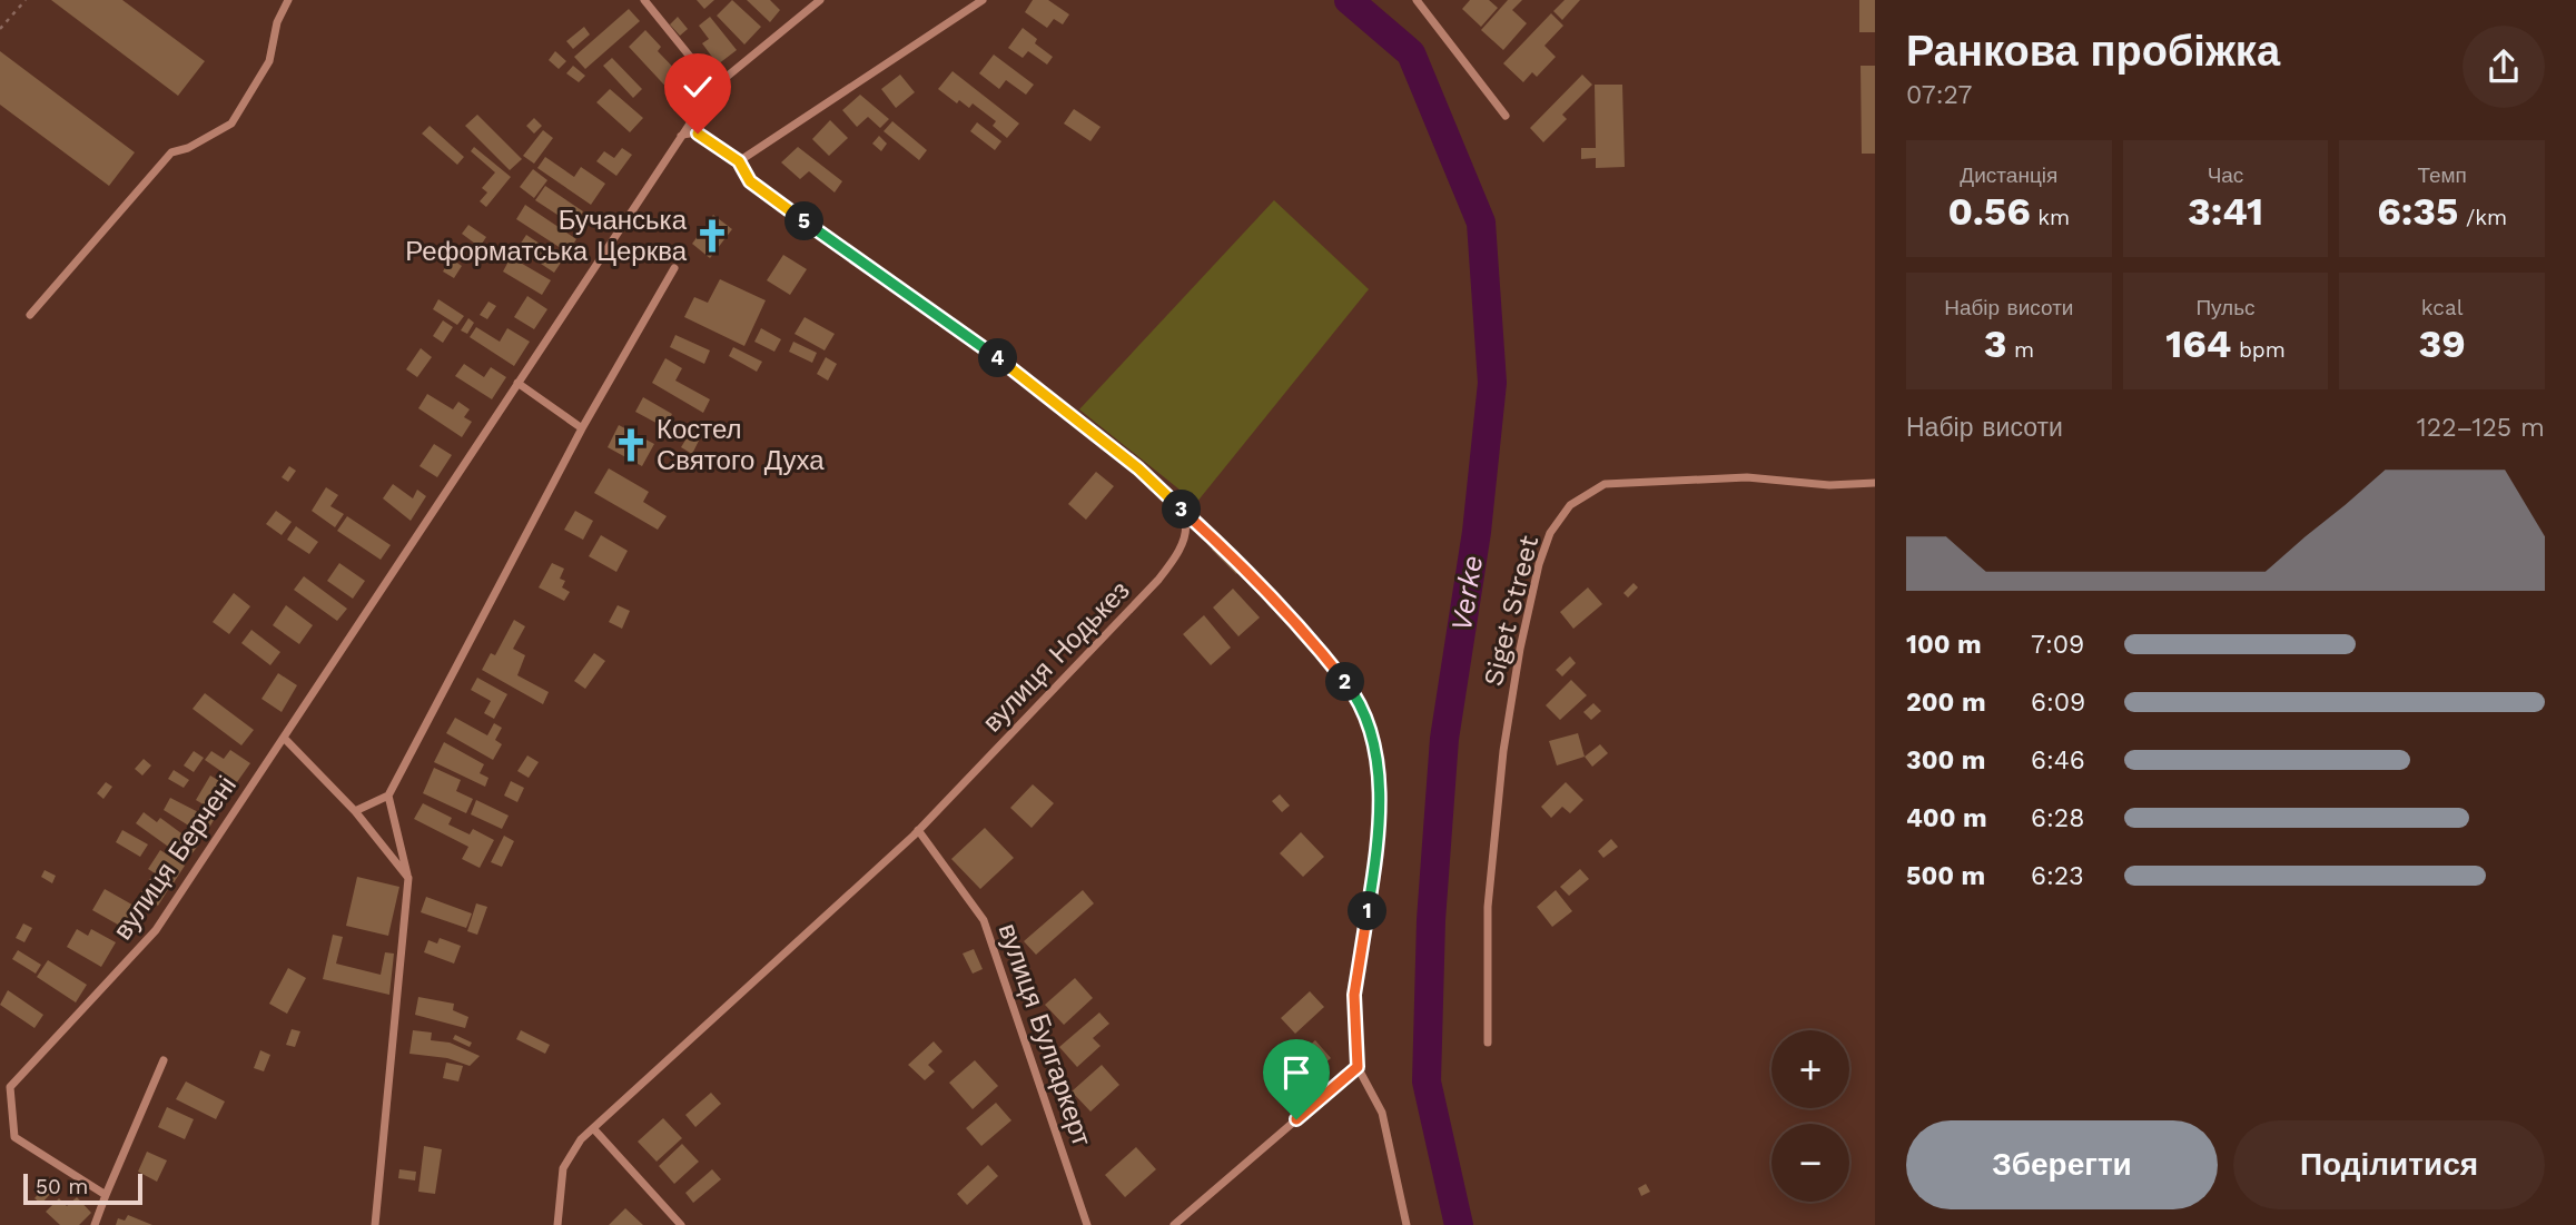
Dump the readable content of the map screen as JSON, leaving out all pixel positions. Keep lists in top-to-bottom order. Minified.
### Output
{"streets":{"street":["Siget Street","вулиця Нодькез","вулиця Берчені","вулиця Булгаркерт"]},"crossings":[["вулиця Нодькез","вулиця Булгаркерт"]],"water":["Verke"],"places":{"church":["Бучанська Реформатська Церква","Костел Святого Духа"]},"scale_bar":"50 m","page":{"heading":["Ранкова пробіжка","07:27"],"stats":[["Дистанція","0.56 km"],["Час","3:41"],["Темп","6:35 /km"],["Набір висоти","3 m"],["Пульс","164 bpm"],["kcal","39"]],"pins":["5","4","3","2","1"],"chart":["Набір висоти","122–125 m"],"list":[{"name":"100 m","note":"7:09"},{"name":"200 m","note":"6:09"},{"name":"300 m","note":"6:46"},{"name":"400 m","note":"6:28"},{"name":"500 m","note":"6:23"}],"map_buttons":["+","−"],"buttons":["Зберегти","Поділитися"],"scale":"50 m"}}
